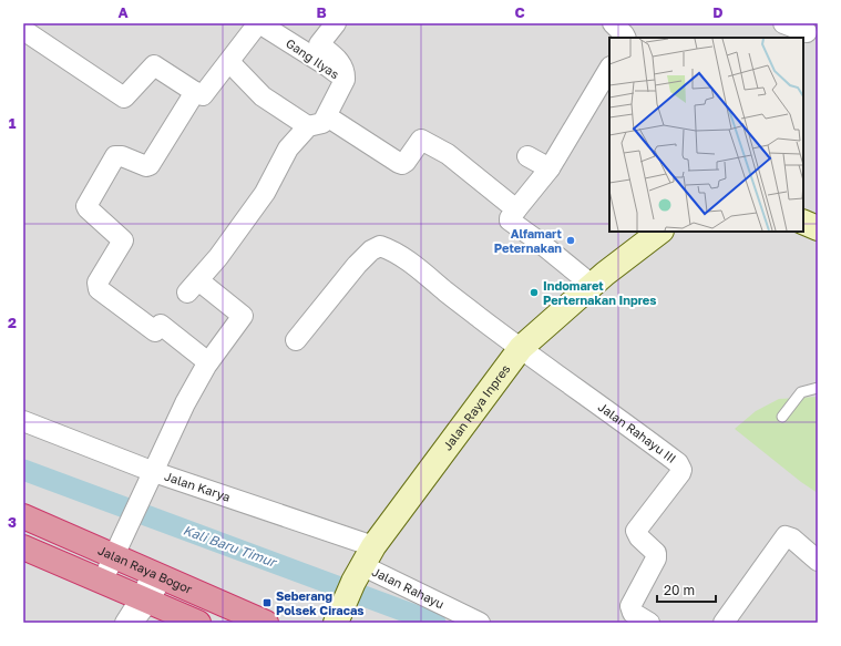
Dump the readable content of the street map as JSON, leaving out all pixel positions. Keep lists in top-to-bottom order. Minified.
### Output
{"streets":{"highway":["Jalan Raya Bogor"],"street":["Gang Ilyas","Jalan Raya Inpres","Jalan Rahayu III","Jalan Karya","Jalan Rahayu"]},"crossings":[["Jalan Raya Inpres","Jalan Rahayu III"],["Jalan Raya Inpres","Jalan Karya"],["Jalan Raya Inpres","Jalan Rahayu"],["Jalan Karya","Jalan Rahayu"]],"water":["Kali Baru Timur"],"places":{"other":["Alfamart Peternakan","Indomaret Perternakan Inpres"],"transit":["Seberang Polsek Ciracas"]},"scale_bar":"20 m","grid":{"columns":["A","B","C","D"],"rows":["1","2","3"]}}
